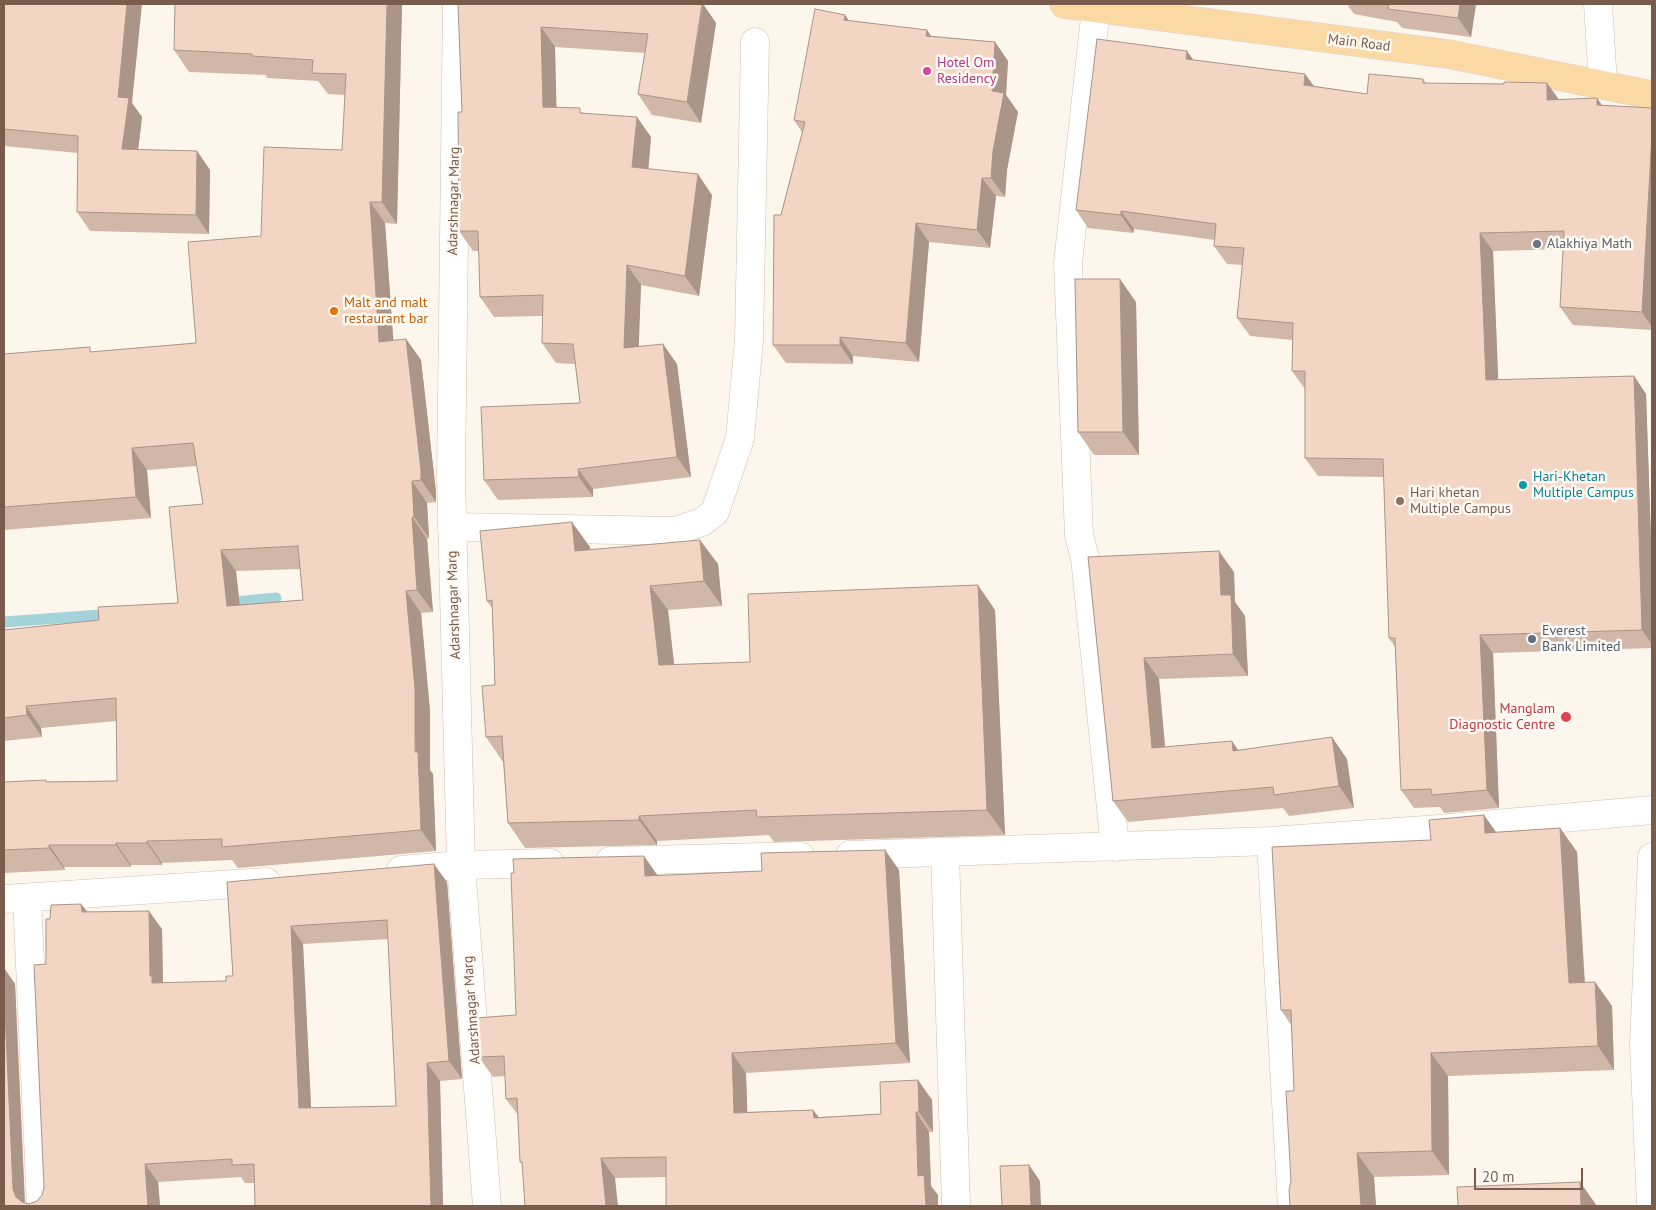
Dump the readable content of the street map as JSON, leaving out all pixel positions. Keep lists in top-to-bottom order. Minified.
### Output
{"streets":{"main road":["Main Road"],"street":["Adarshnagar Marg"]},"places":["Hotel Om Residency","Alakhiya Math","Malt and malt restaurant bar","Hari-Khetan Multiple Campus","Hari khetan Multiple Campus","Everest Bank Limited","Manglam Diagnostic Centre"],"scale_bar":"20 m"}
